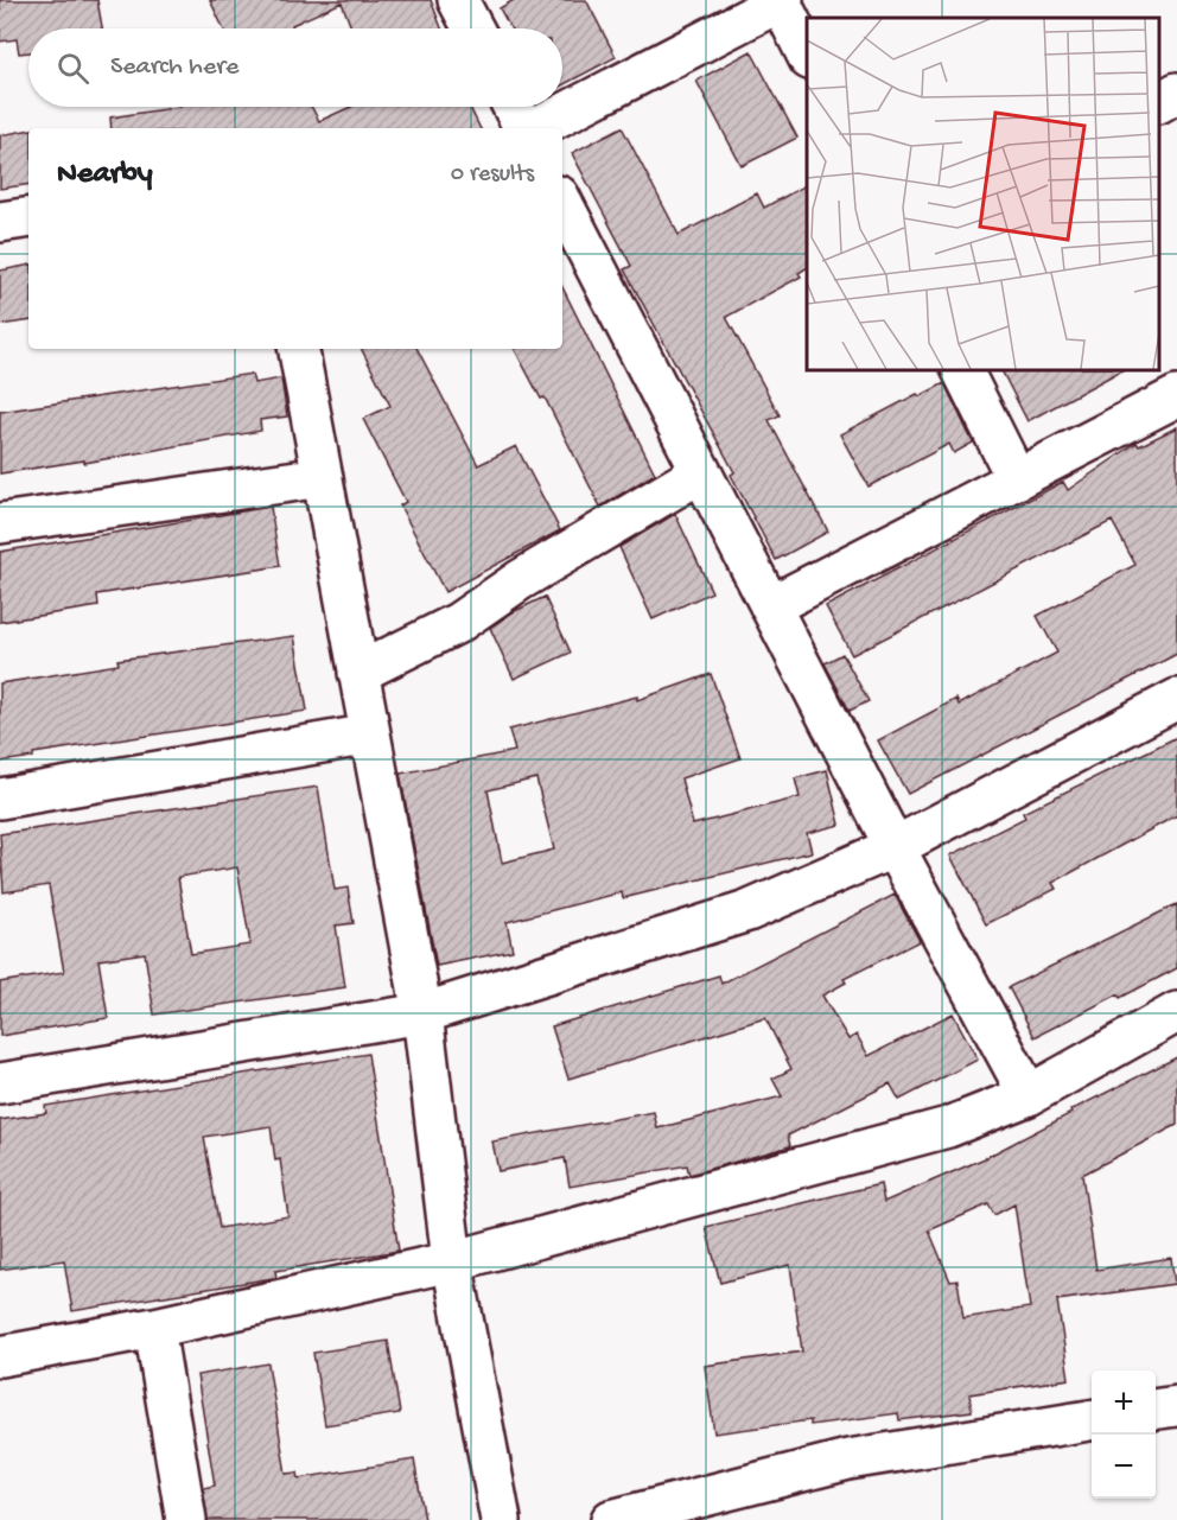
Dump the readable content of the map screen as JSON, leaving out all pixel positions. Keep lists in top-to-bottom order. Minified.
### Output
{"page":{"search":"Search here","heading":["Nearby","0 results"],"map_buttons":["+","−"]}}
